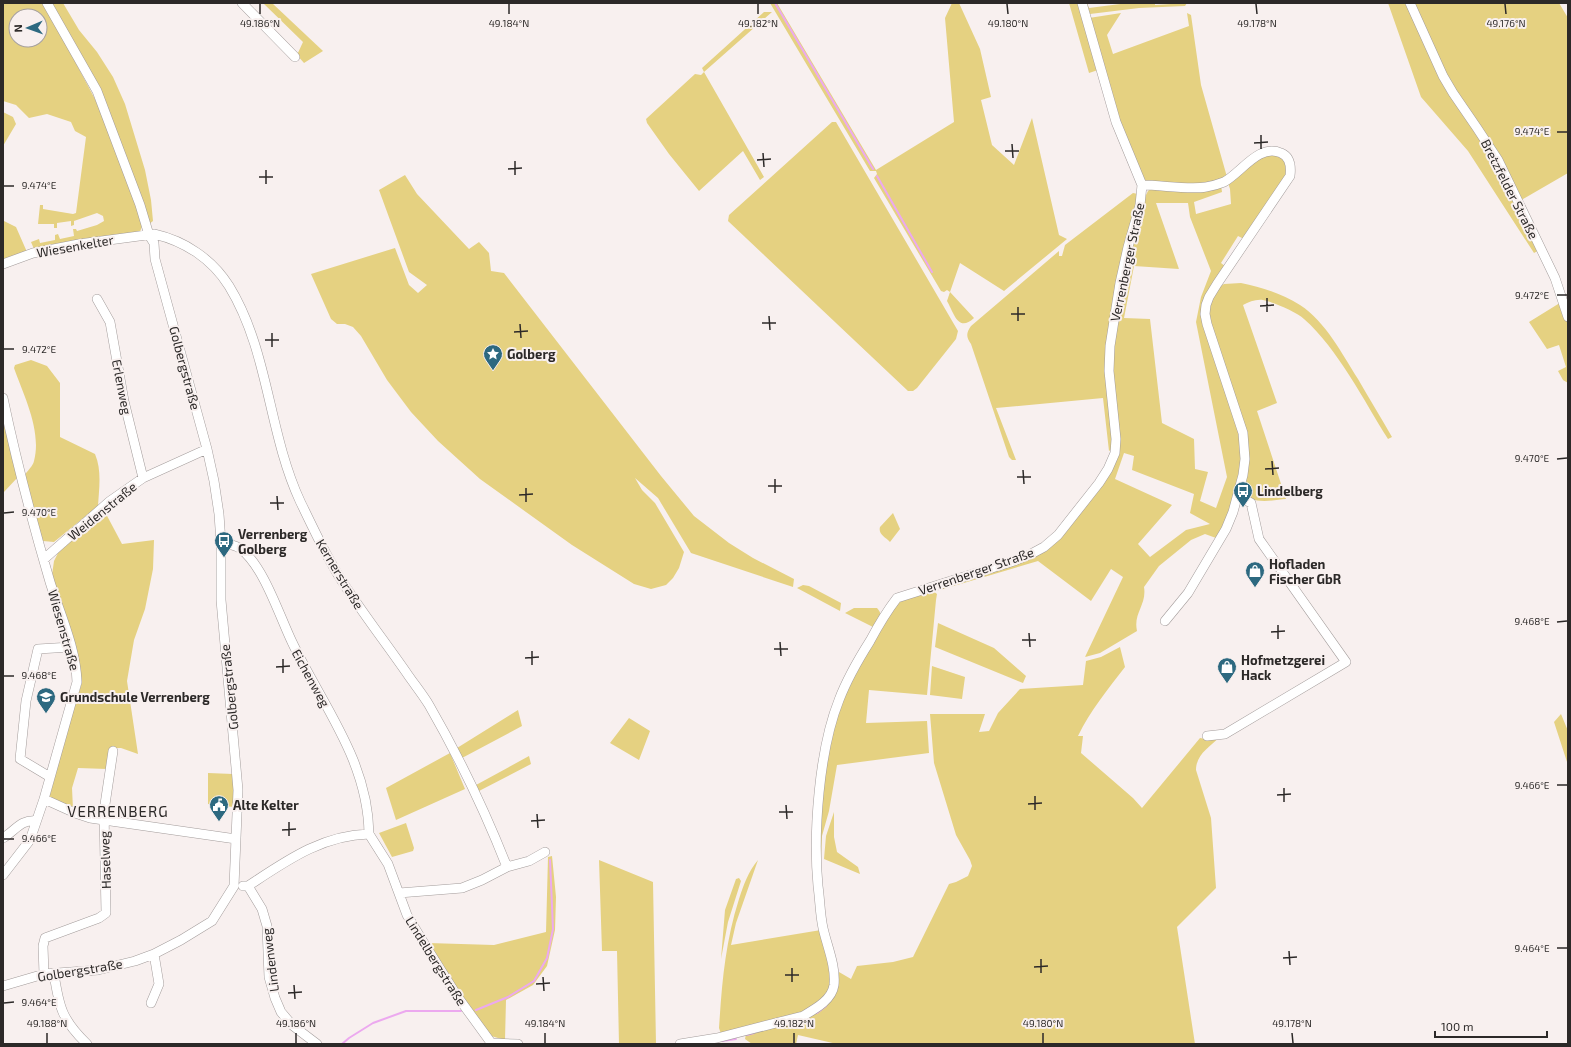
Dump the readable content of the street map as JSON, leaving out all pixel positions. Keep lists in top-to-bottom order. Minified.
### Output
{"streets":{"street":["Bretzfelder Straße","Wiesenkelter","Verrenberger Straße","Golbergstraße","Erlenweg","Weidenstraße","Kernerstraße","Wiesenstraße","Eichenweg","Haselweg","Lindenweg","Lindelbergstraße"]},"crossings":[["Wiesenkelter","Golbergstraße"],["Wiesenkelter","Kernerstraße"],["Golbergstraße","Weidenstraße"],["Golbergstraße","Kernerstraße"],["Golbergstraße","Eichenweg"],["Golbergstraße","Haselweg"],["Erlenweg","Weidenstraße"],["Weidenstraße","Wiesenstraße"],["Eichenweg","Lindelbergstraße"]],"districts":["VERRENBERG"],"places":{"place":["Golberg"],"bus stop":["Lindelberg","Verrenberg Golberg"],"shop":["Hofladen Fischer GbR","Hofmetzgerei Hack"],"school or university":["Grundschule Verrenberg"],"public building":["Alte Kelter"]},"scale_bar":"100 m","north":"left","coordinates":["49.186°N","49.184°N","49.182°N","49.180°N","49.178°N","49.176°N","9.474°E","9.472°E","9.470°E","9.468°E","9.466°E","9.464°E","49.188°N"]}
